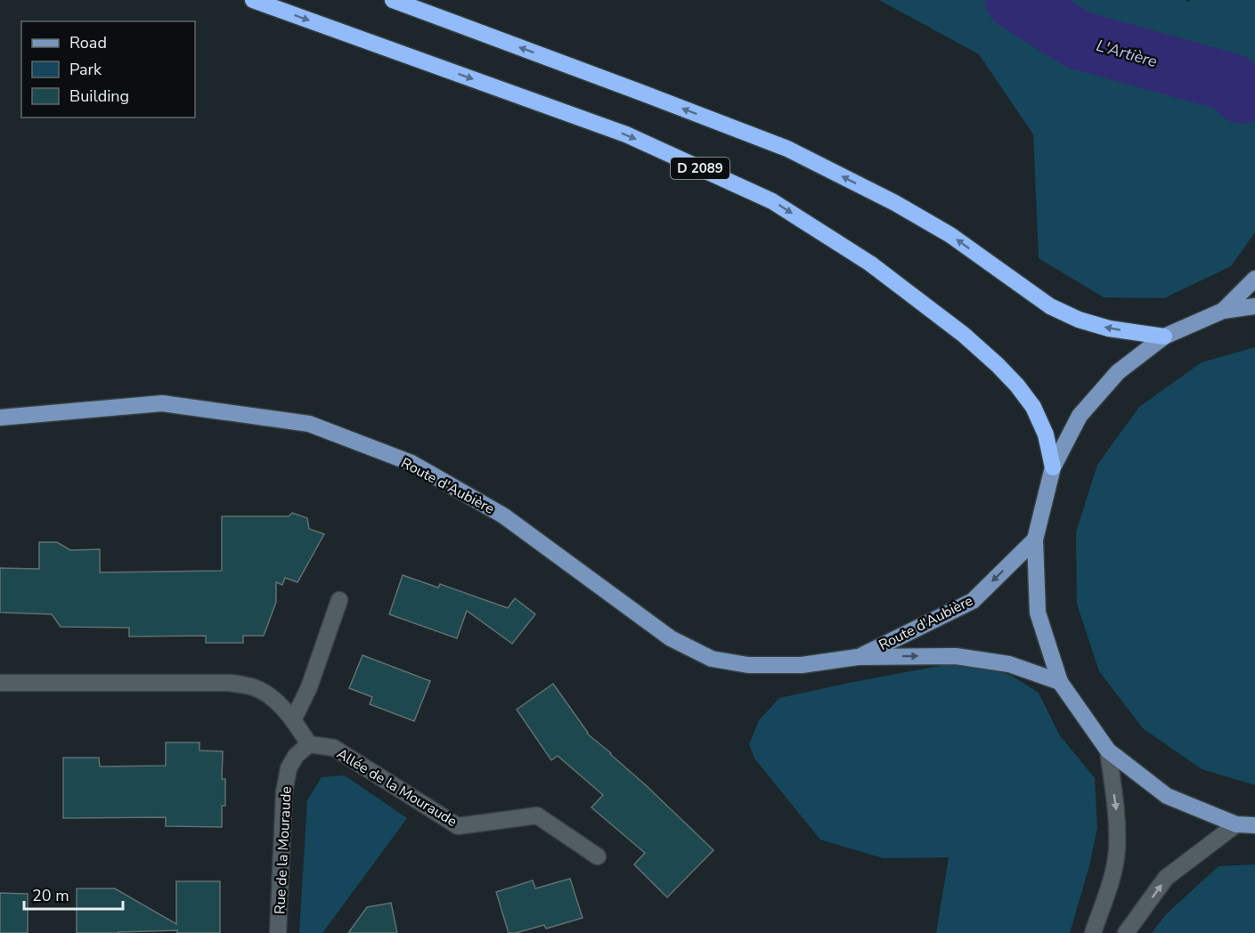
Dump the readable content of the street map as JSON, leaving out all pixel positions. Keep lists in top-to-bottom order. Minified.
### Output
{"streets":{"highway":["D 2089"],"main road":["Route d'Aubière"],"street":["Allée de la Mouraude","Rue de la Mouraude"]},"crossings":[["Allée de la Mouraude","Rue de la Mouraude"]],"water":["L'Artière"],"legend":["Road","Park","Building"],"scale_bar":"20 m"}
